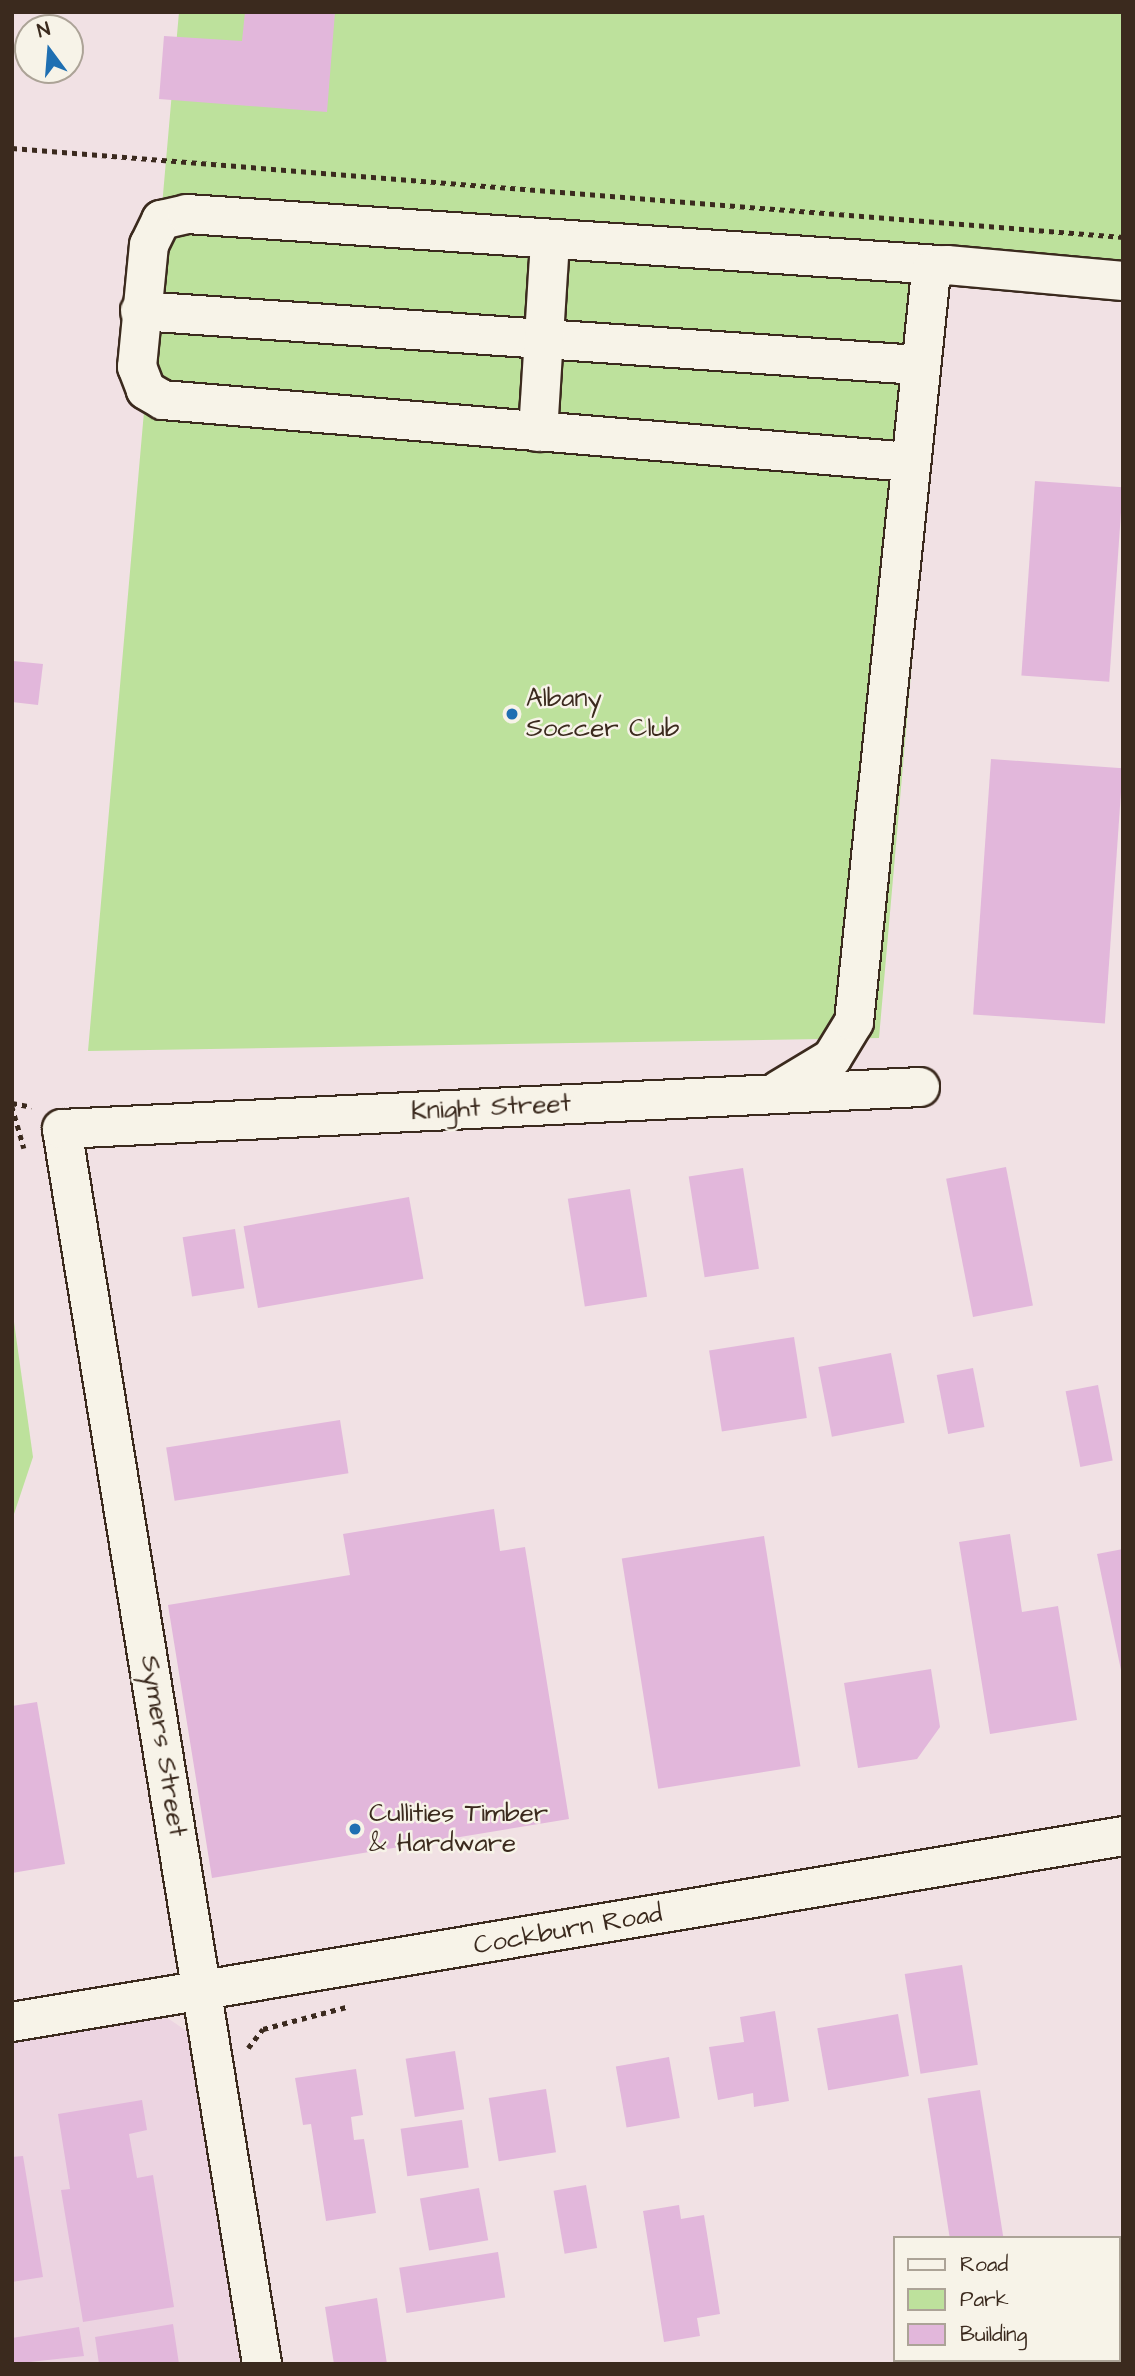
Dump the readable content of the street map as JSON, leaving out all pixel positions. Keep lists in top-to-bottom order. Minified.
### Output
{"streets":{"street":["Knight Street","Symers Street","Cockburn Road"]},"crossings":[["Knight Street","Symers Street"],["Symers Street","Cockburn Road"]],"places":["Albany Soccer Club","Cullities Timber & Hardware"],"legend":["Road","Park","Building"],"north":"top"}
